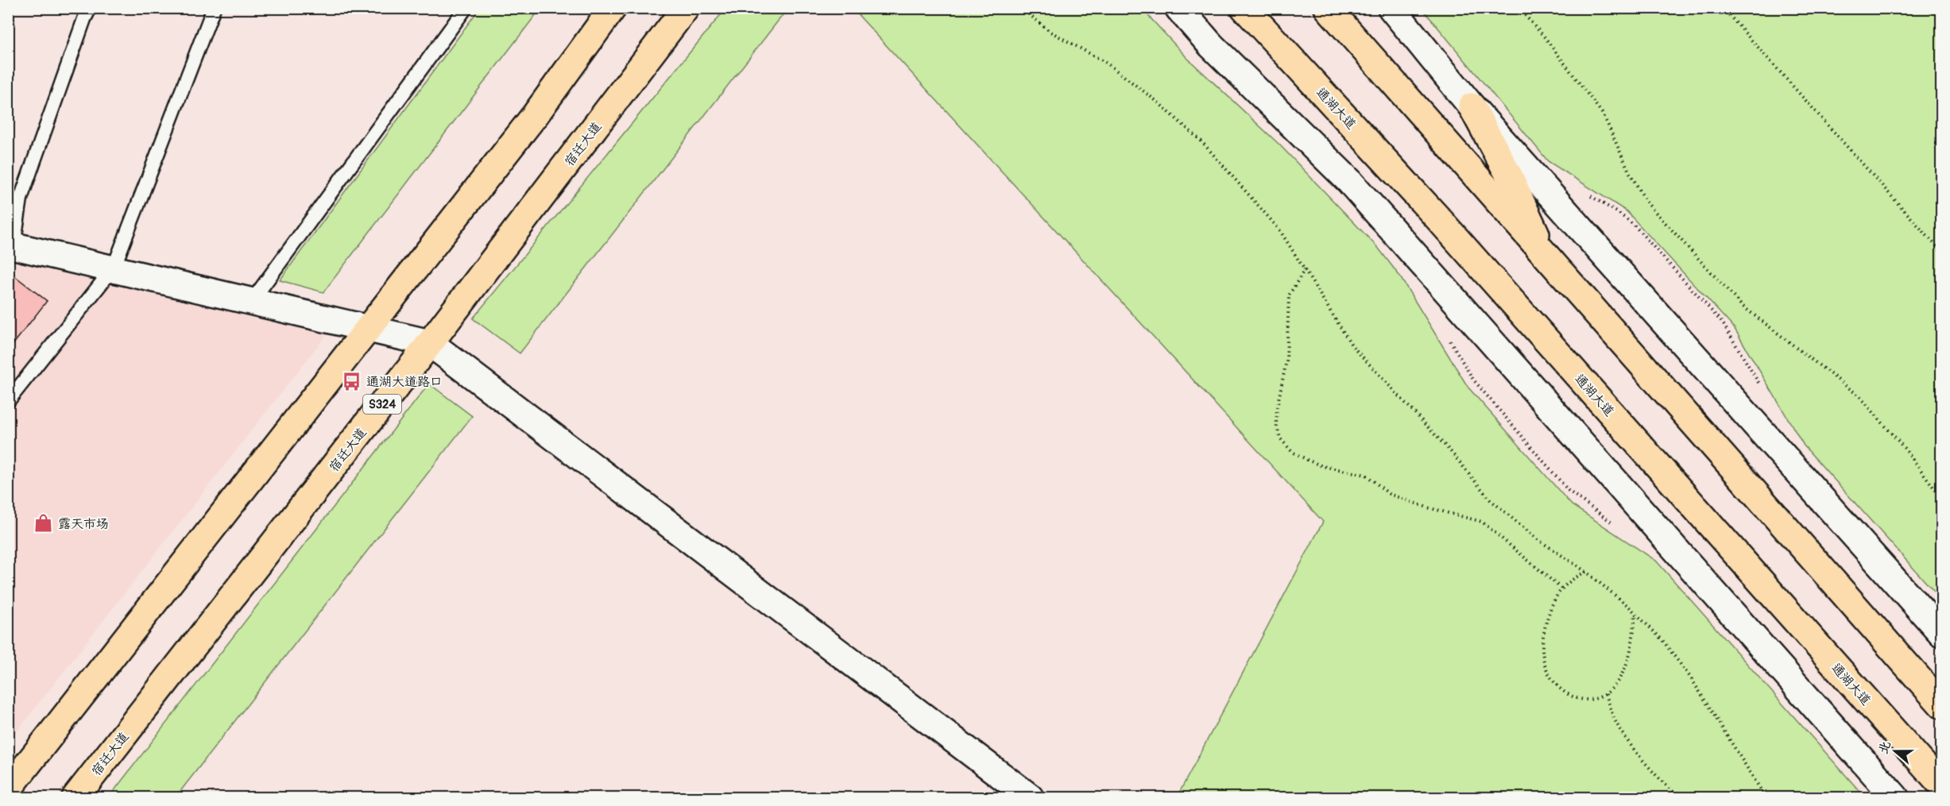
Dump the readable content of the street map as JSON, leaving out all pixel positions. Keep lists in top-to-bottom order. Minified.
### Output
{"streets":{"main road":["通湖大道","宿迁大道","S324"]},"places":{"bus stop":["通湖大道路口"],"shop":["露天市场"]},"north":"left"}
